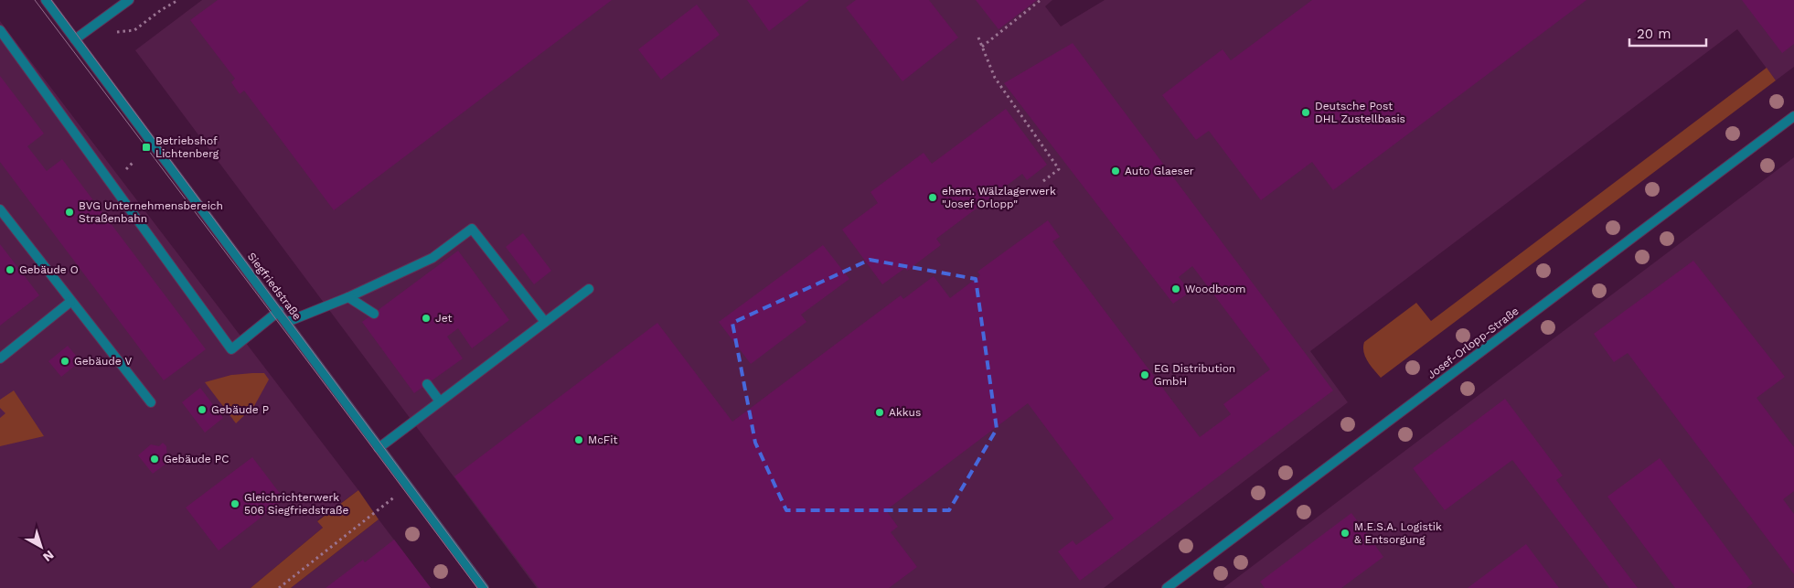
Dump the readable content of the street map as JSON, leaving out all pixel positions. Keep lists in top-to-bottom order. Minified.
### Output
{"streets":{"street":["Siegfriedstraße","Josef-Orlopp-Straße"]},"places":{"other":["Deutsche Post DHL Zustellbasis","Auto Glaeser","ehem. Wälzlagerwerk \"Josef Orlopp\"","BVG Unternehmensbereich Straßenbahn","Gebäude O","Woodboom","Jet","Gebäude V","EG Distribution GmbH","Gebäude P","Akkus","McFit","Gebäude PC","Gleichrichterwerk 506 Siegfriedstraße","M.E.S.A. Logistik & Entsorgung"],"transit":["Betriebshof Lichtenberg"]},"scale_bar":"20 m","north":"bottom right"}
